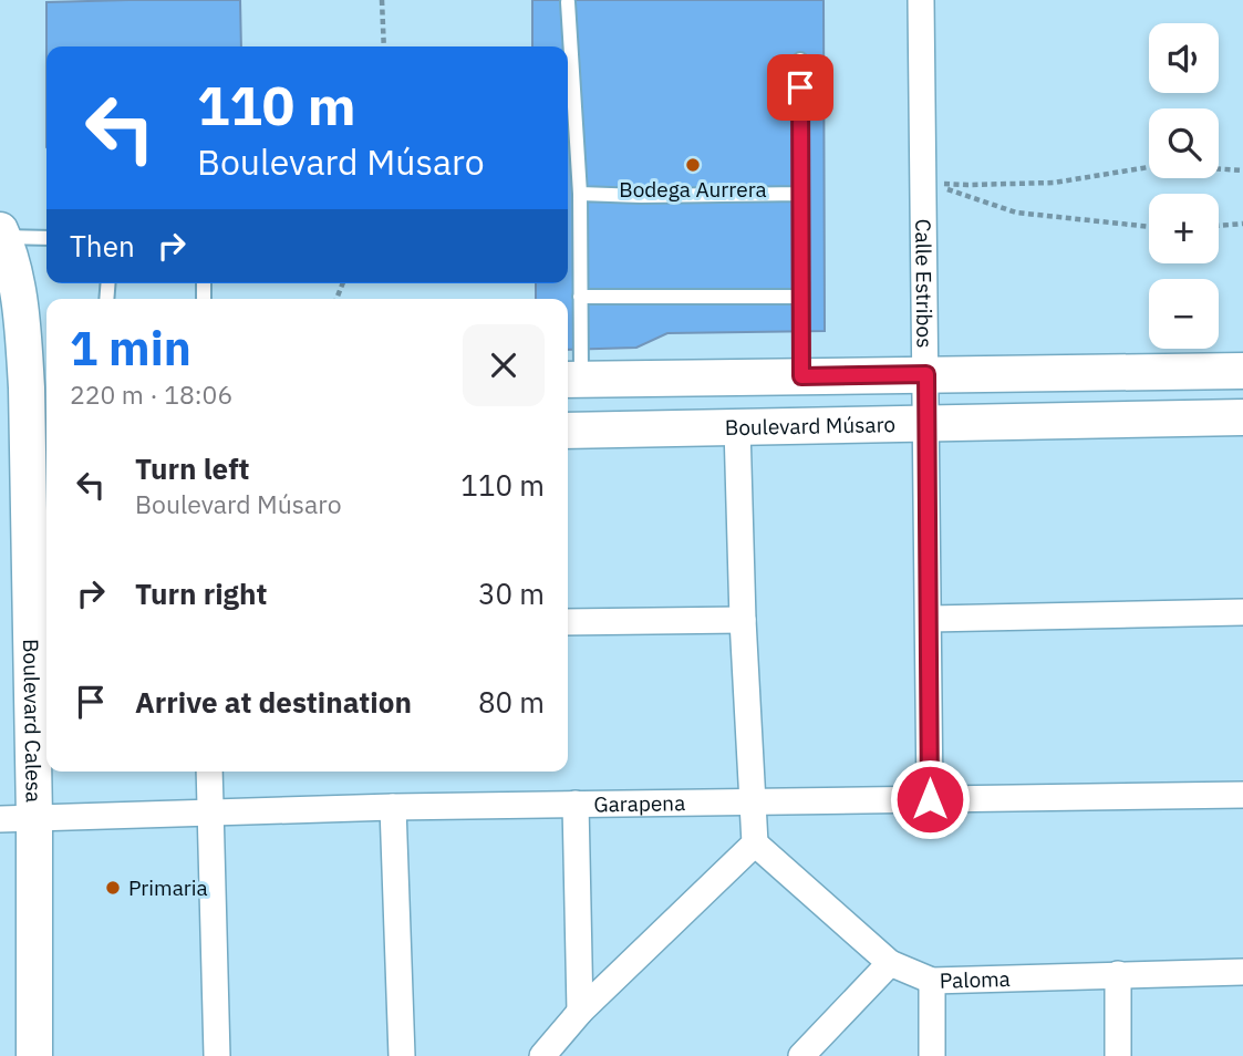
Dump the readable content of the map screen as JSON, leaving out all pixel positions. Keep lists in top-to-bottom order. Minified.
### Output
{"streets":{"street":["Calle Estribos","Boulevard Músaro","Boulevard Calesa","Garapena","Paloma"]},"crossings":[["Calle Estribos","Boulevard Músaro"],["Calle Estribos","Garapena"],["Boulevard Calesa","Garapena"]],"places":["Bodega Aurrera","Primaria"],"page":{"map_buttons":["+","−"],"turn":["110 m","Boulevard Músaro"],"then":"Then","heading":["1 min","220 m · 18:06"],"list":[{"name":"Turn left","note":"Boulevard Músaro","value":"110 m"},{"name":"Turn right","value":"30 m"},{"name":"Arrive at destination","value":"80 m"}]}}
